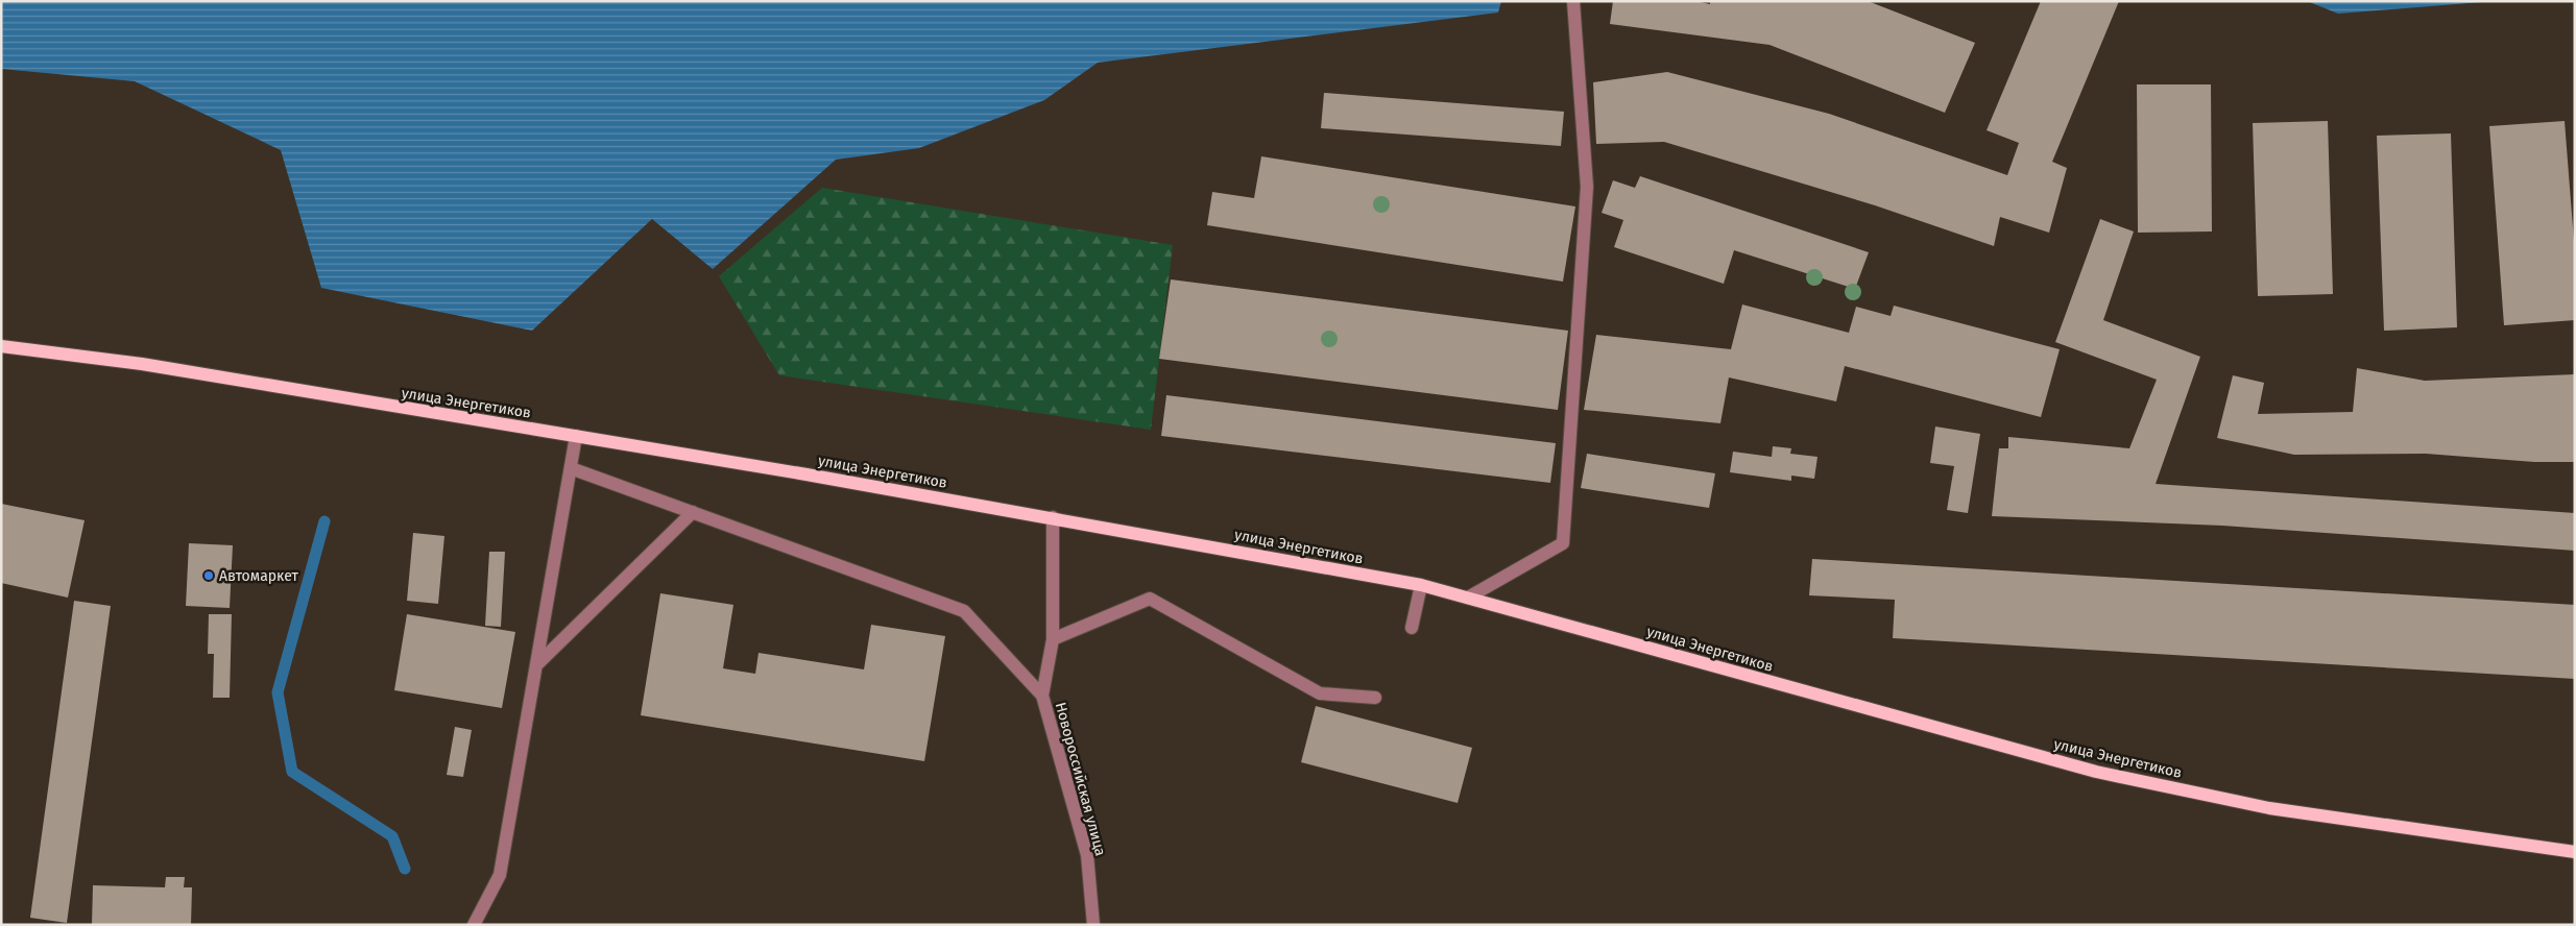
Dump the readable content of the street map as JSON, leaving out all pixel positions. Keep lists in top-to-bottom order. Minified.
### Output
{"streets":{"main road":["улица Энергетиков"],"street":["Новороссийская улица"]},"crossings":[["улица Энергетиков","Новороссийская улица"]],"places":["Автомаркет"]}
